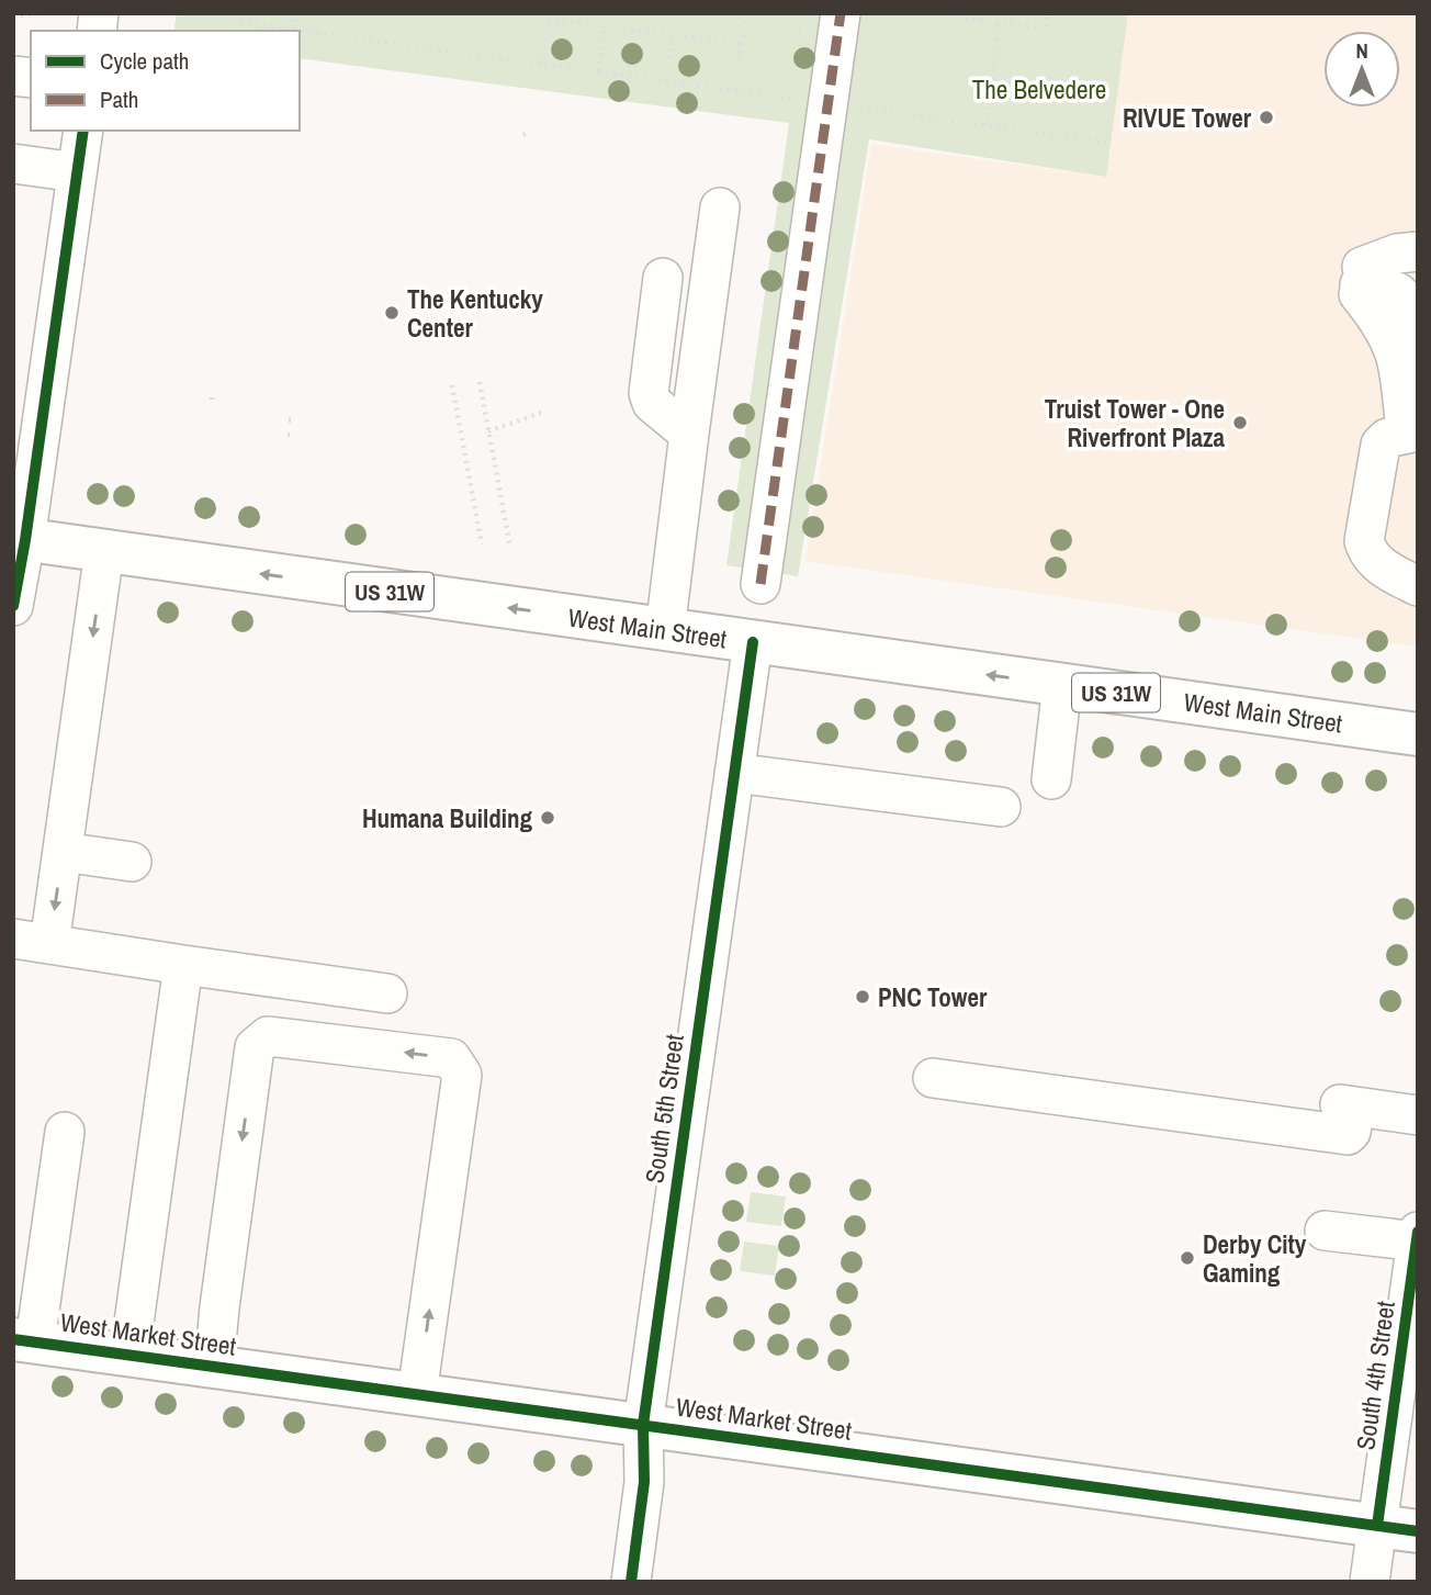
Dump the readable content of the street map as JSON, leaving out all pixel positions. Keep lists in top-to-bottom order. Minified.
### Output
{"streets":{"main road":["US 31W","West Main Street","West Market Street"],"street":["South 5th Street","South 4th Street"]},"crossings":[["West Main Street","South 5th Street"],["South 5th Street","West Market Street"],["West Market Street","South 4th Street"]],"one_way":["West Main Street"],"parks":["The Belvedere"],"places":["RIVUE Tower","The Kentucky Center","Truist Tower - One Riverfront Plaza","Humana Building","PNC Tower","Derby City Gaming"],"legend":["Cycle path","Path"],"north":"top"}
